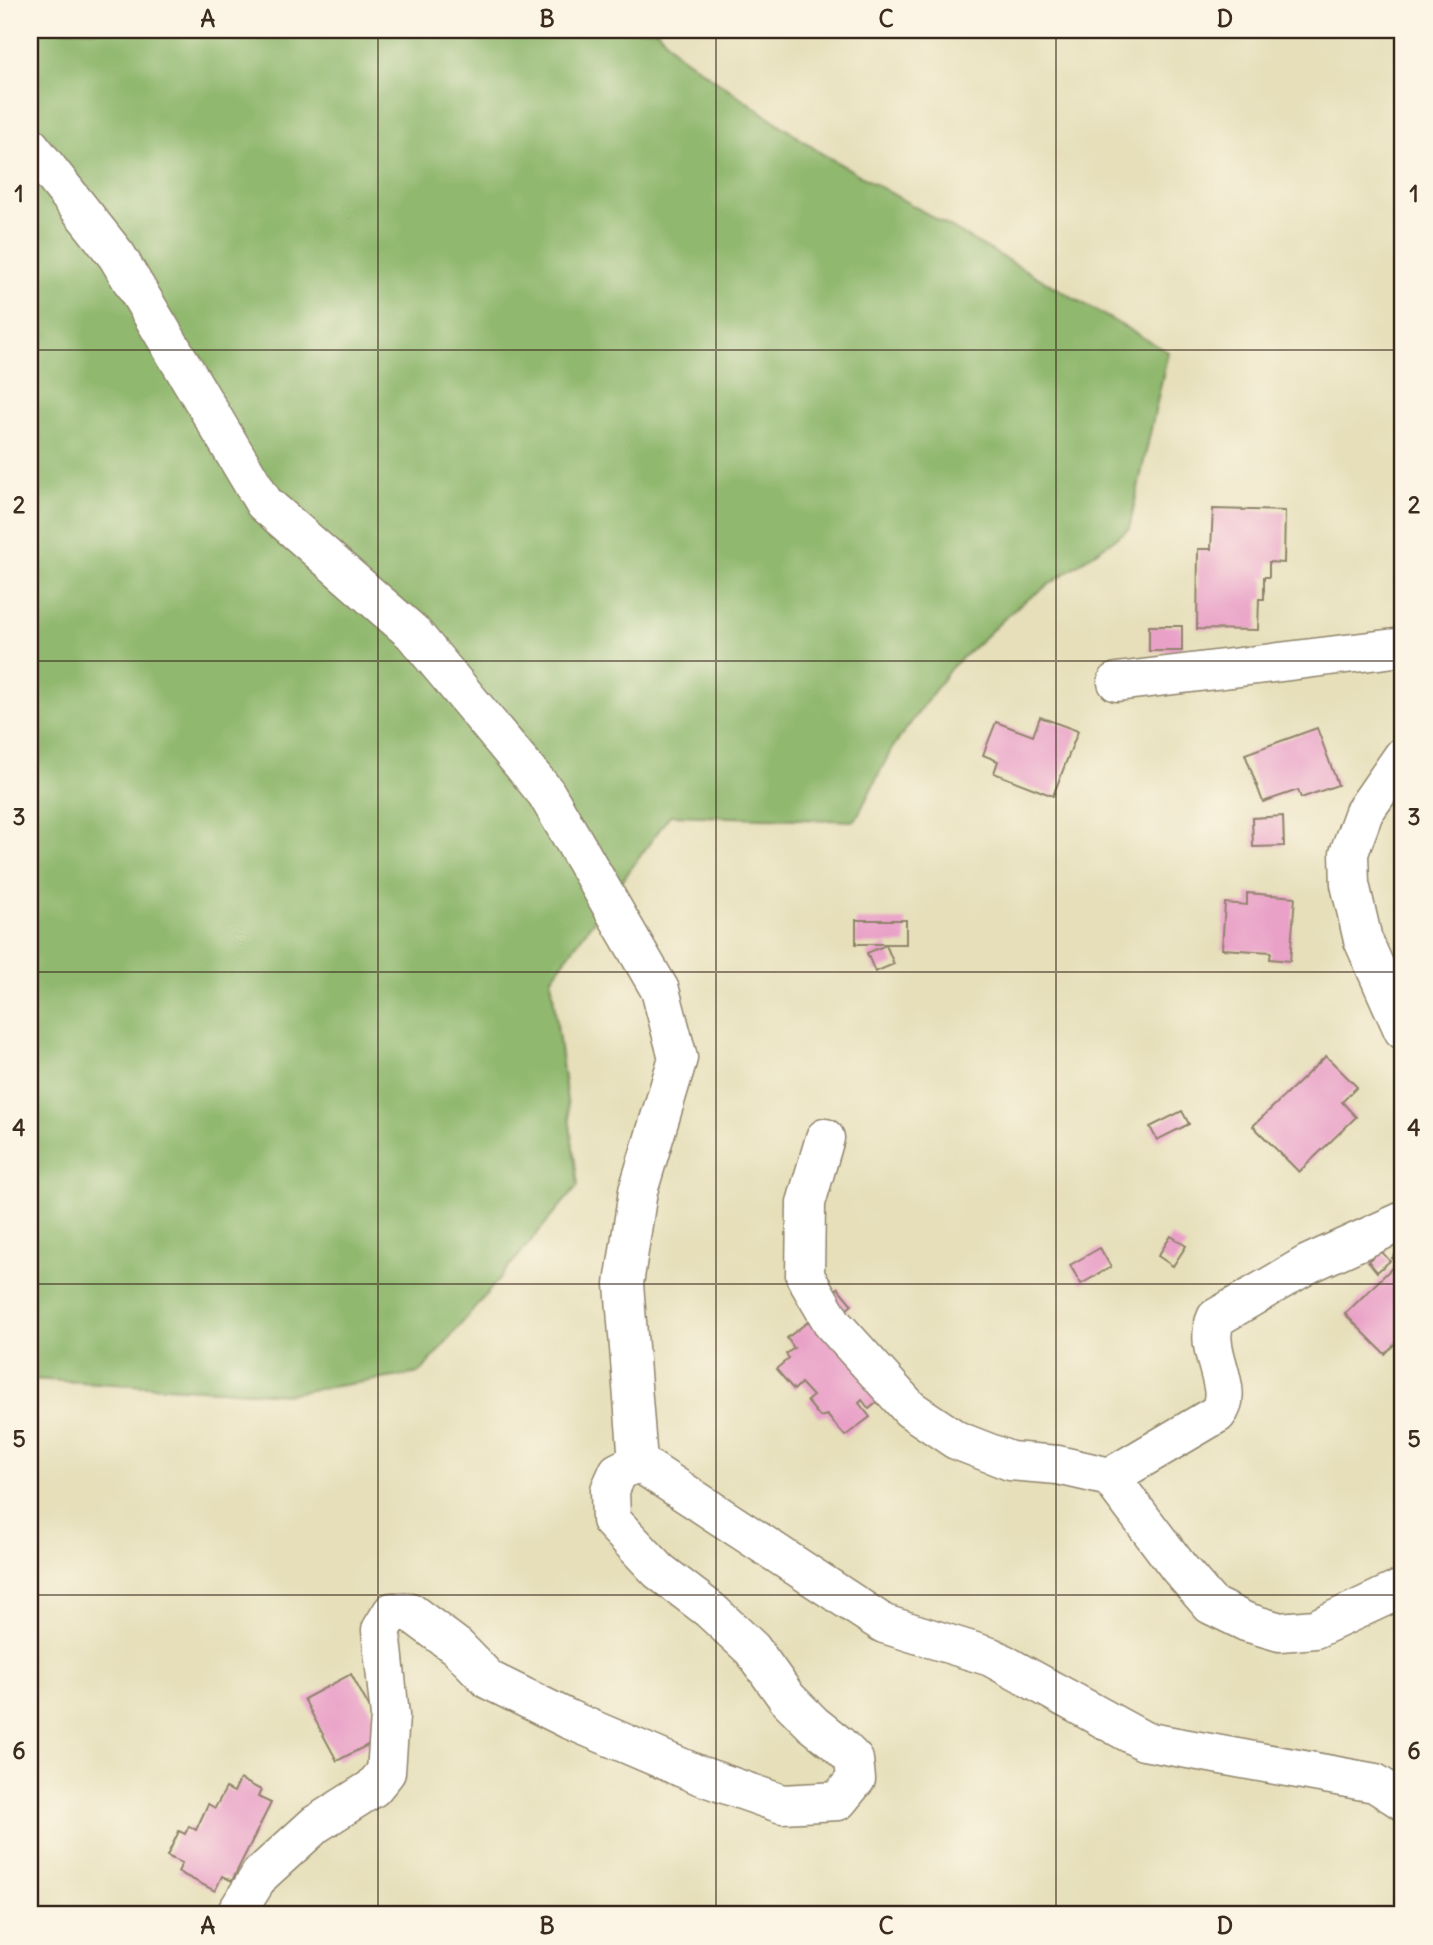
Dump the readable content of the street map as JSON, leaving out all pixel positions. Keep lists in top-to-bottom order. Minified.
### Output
{"grid":{"columns":["A","B","C","D"],"rows":["1","2","3","4","5","6"]}}
